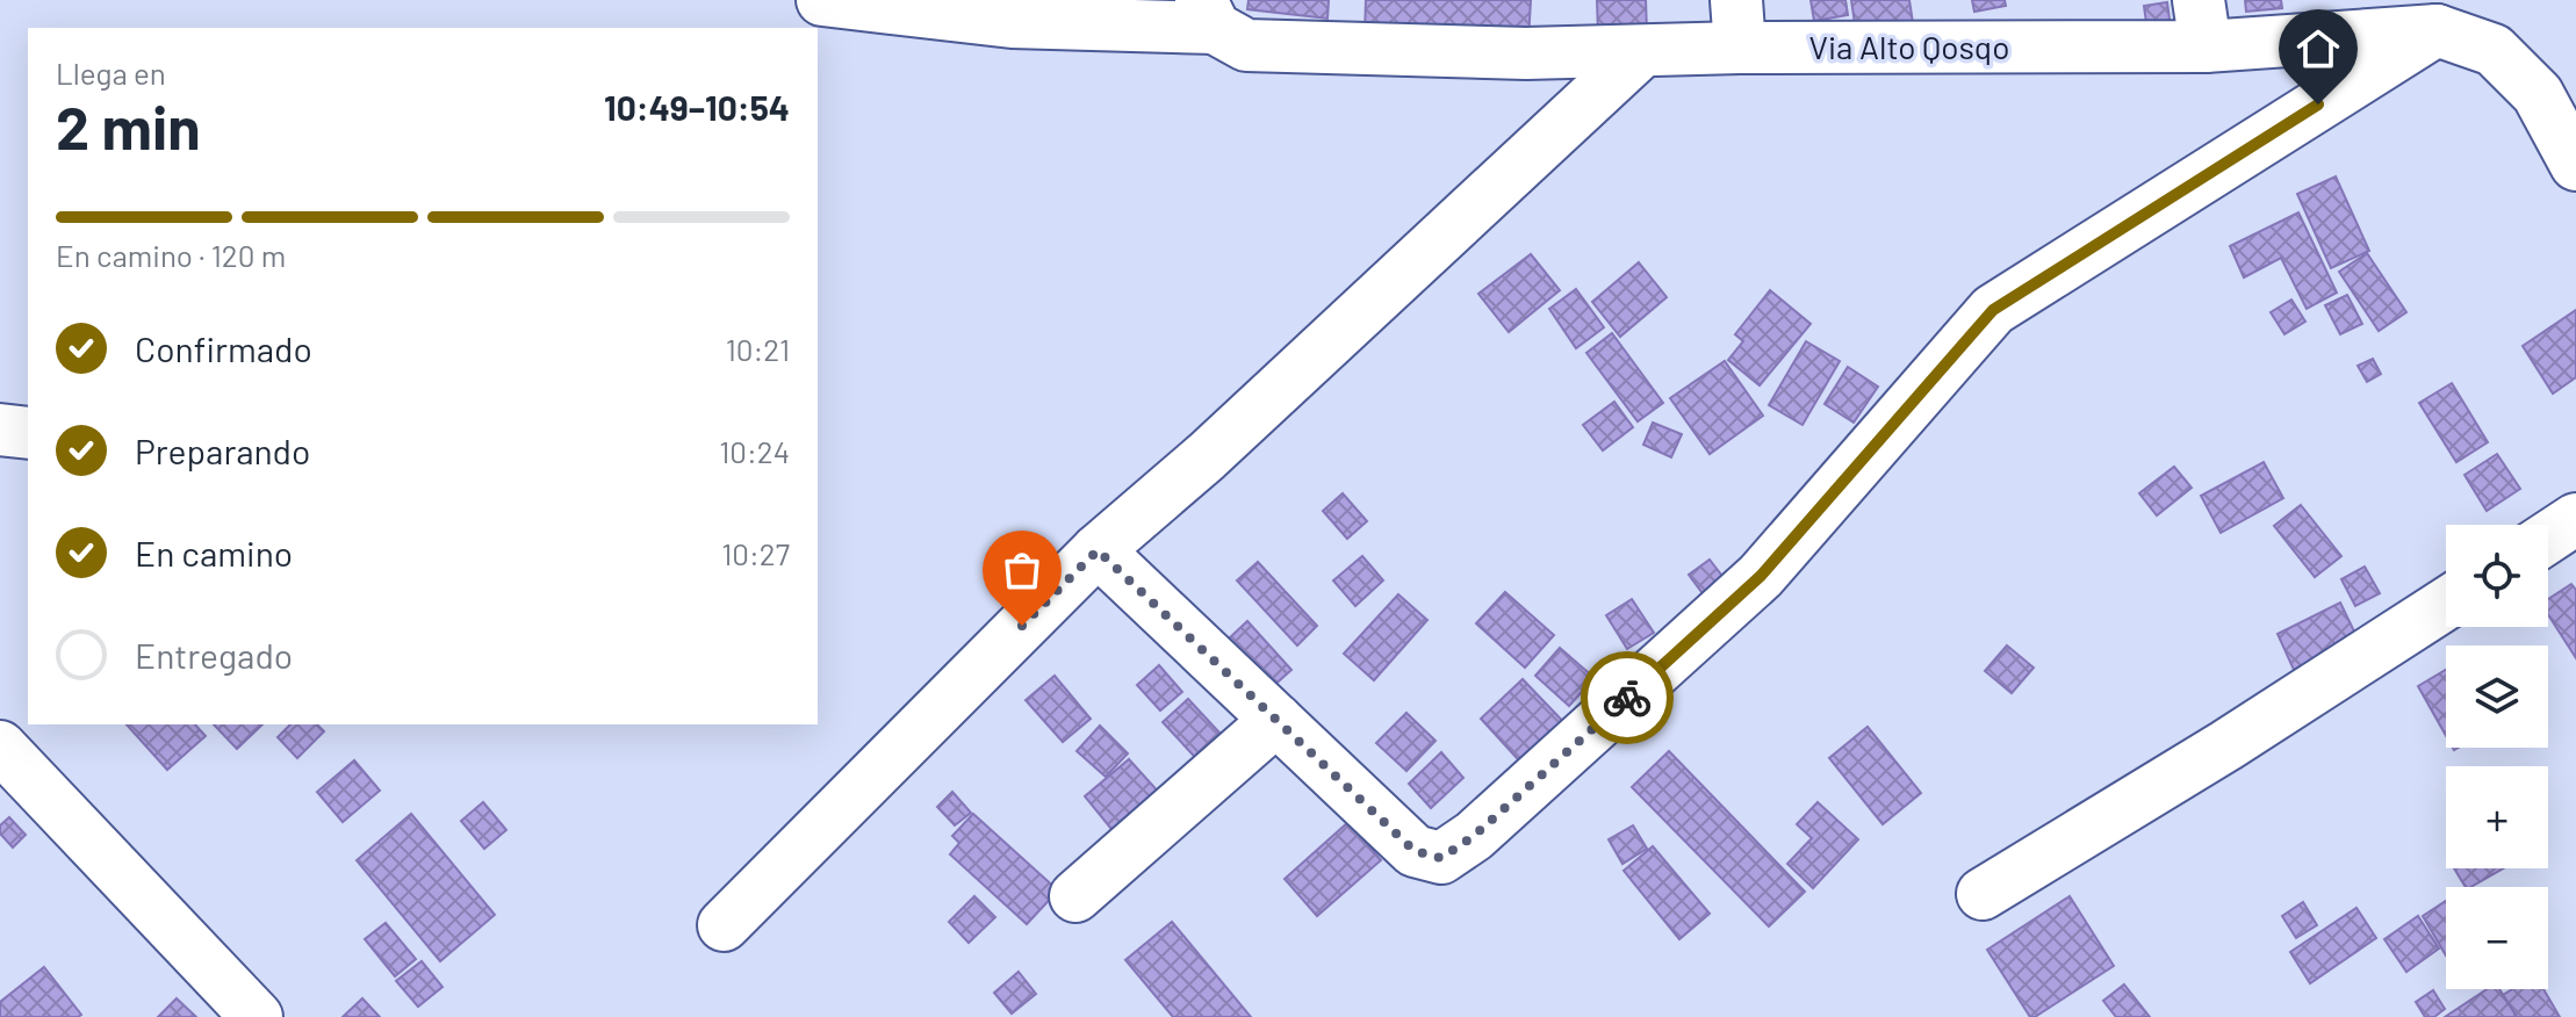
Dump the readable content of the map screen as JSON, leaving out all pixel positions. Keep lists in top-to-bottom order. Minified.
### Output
{"streets":{"street":["Via Alto Qosqo"]},"page":{"heading":["2 min","Llega en","10:49–10:54"],"bar":"En camino · 120 m","list":[["Confirmado","10:21"],["Preparando","10:24"],["En camino","10:27"],"Entregado"],"map_buttons":["+","−"]}}
